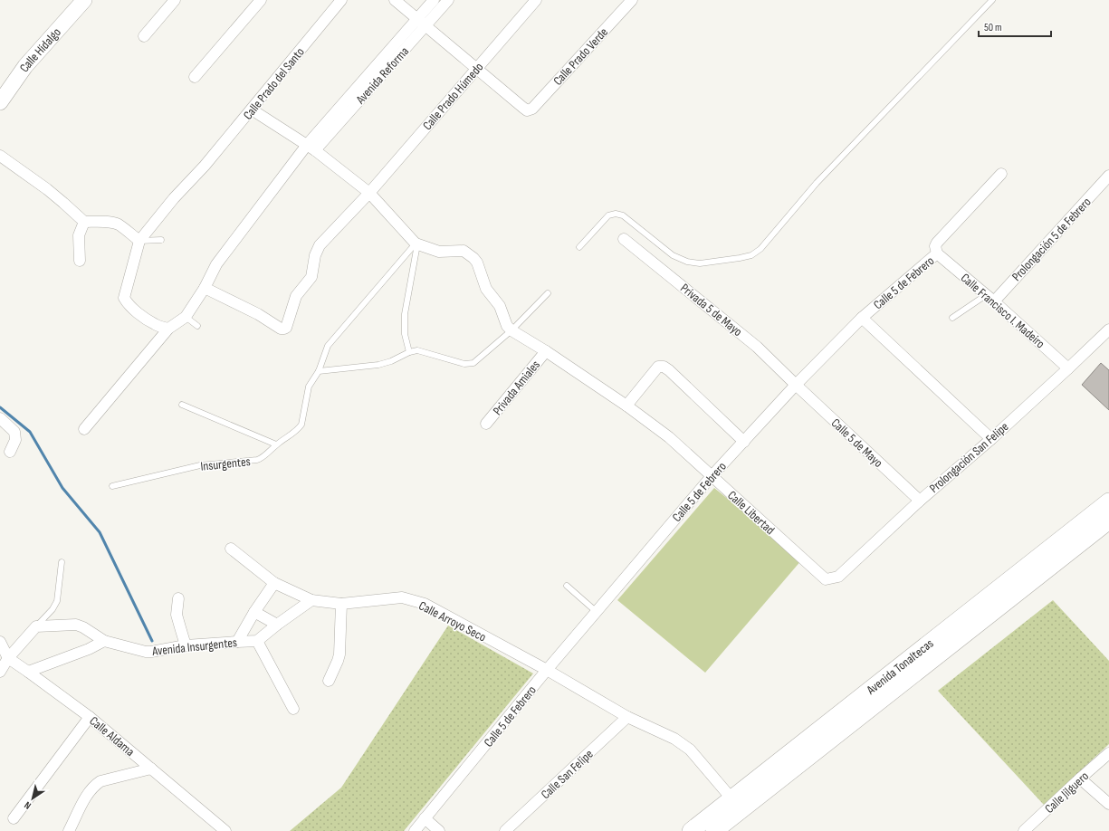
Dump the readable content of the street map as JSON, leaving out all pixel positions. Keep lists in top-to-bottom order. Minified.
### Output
{"streets":{"main road":["Avenida Tonaltecas"],"street":["Calle Hidalgo","Calle Prado Verde","Avenida Reforma","Calle Prado del Santo","Calle Prado Húmedo","Prolongación 5 de Febrero","Calle 5 de Febrero","Privada 5 de Mayo","Calle Francisco I. Madeiro","Privada Amiales","Calle 5 de Mayo","Prolongación San Felipe","Calle Libertad","Calle Arroyo Seco","Avenida Insurgentes","Calle Aldama","Calle San Felipe","Calle Jilguero"],"lane":["Insurgentes"]},"crossings":[["Calle Prado Verde","Calle Prado Húmedo"],["Avenida Reforma","Calle Prado Húmedo"],["Prolongación 5 de Febrero","Calle Francisco I. Madeiro"],["Calle 5 de Febrero","Privada 5 de Mayo"],["Calle 5 de Febrero","Calle Francisco I. Madeiro"],["Calle 5 de Febrero","Calle 5 de Mayo"],["Calle 5 de Febrero","Calle Libertad"],["Calle 5 de Febrero","Calle Arroyo Seco"],["Privada 5 de Mayo","Calle 5 de Mayo"],["Calle Francisco I. Madeiro","Prolongación San Felipe"],["Privada Amiales","Calle Libertad"],["Calle 5 de Mayo","Prolongación San Felipe"],["Prolongación San Felipe","Calle Libertad"],["Calle Arroyo Seco","Avenida Tonaltecas"],["Calle Arroyo Seco","Calle San Felipe"]],"scale_bar":"50 m","north":"bottom left"}
